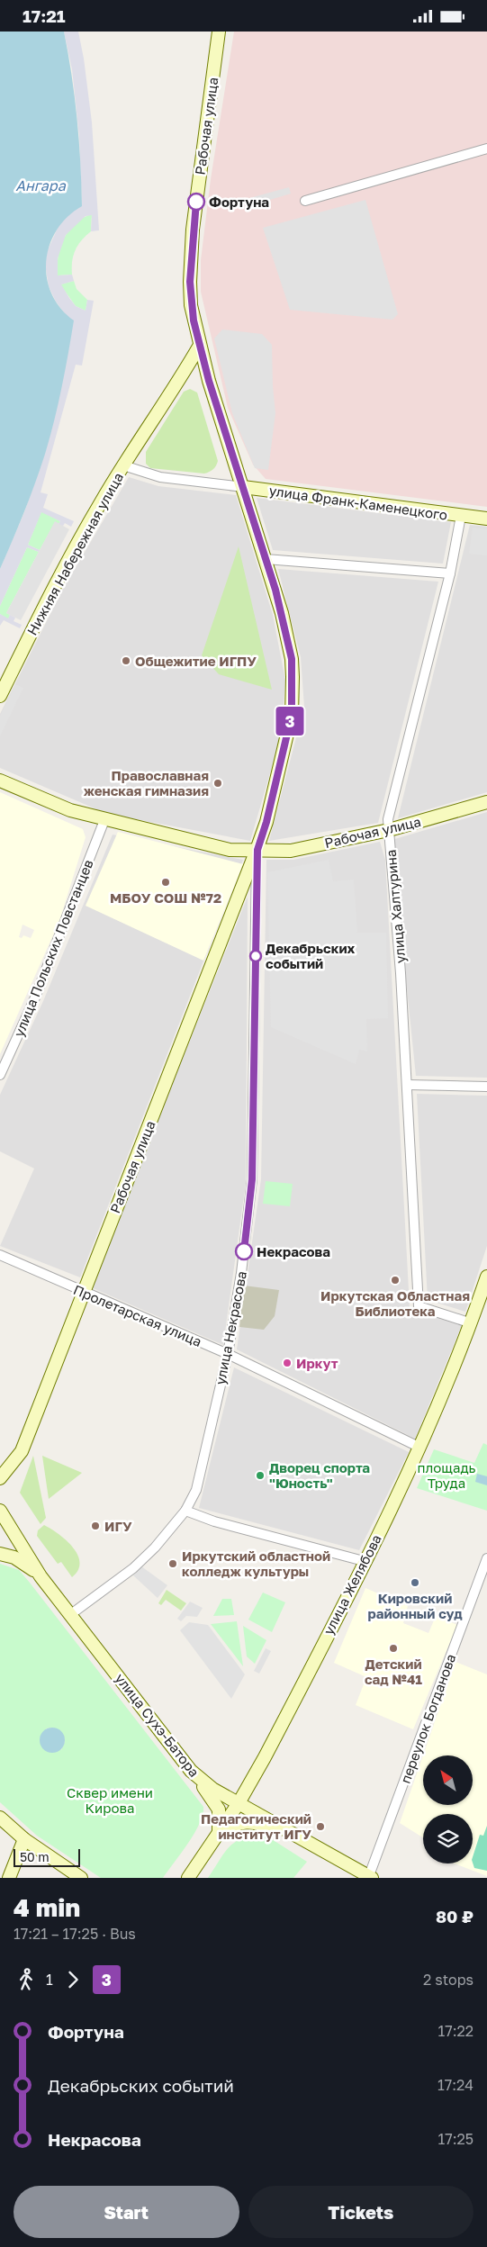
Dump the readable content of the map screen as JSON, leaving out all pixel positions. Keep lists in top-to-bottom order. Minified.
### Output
{"streets":{"main road":["Рабочая улица","улица Франк-Каменецкого","Нижняя Набережная улица","улица Желябова","улица Сухэ-Батора"],"street":["улица Халтурина","улица Польских Повстанцев","Пролетарская улица","улица Некрасова","переулок Богданова"]},"crossings":[["Рабочая улица","улица Франк-Каменецкого"],["Рабочая улица","Нижняя Набережная улица"],["Рабочая улица","улица Халтурина"],["Рабочая улица","Пролетарская улица"],["Рабочая улица","улица Некрасова"],["улица Франк-Каменецкого","Нижняя Набережная улица"],["улица Франк-Каменецкого","улица Халтурина"],["улица Халтурина","улица Желябова"],["Пролетарская улица","улица Некрасова"],["Пролетарская улица","улица Желябова"],["улица Некрасова","улица Сухэ-Батора"],["улица Желябова","улица Сухэ-Батора"],["переулок Богданова","улица Сухэ-Батора"]],"water":["Ангара"],"parks":["площадь Труда","Сквер имени Кирова"],"places":["Фортуна","Общежитие ИГПУ","Православная женская гимназия","МБОУ СОШ №72","Декабрьских событий","Некрасова","Иркутская Областная Библиотека","Иркут","Дворец спорта \"Юность\"","ИГУ","Иркутский областной колледж культуры","Кировский районный суд","Детский сад №41","Педагогический институт ИГУ"],"lines":["bus line 3"],"scale_bar":"50 m","north":"top left","page":{"status":"17:21","on_map":"3","scale":"50 m","heading":["4 min","17:21 – 17:25 · Bus","80 ₽"],"legs":["1","3","2 stops"],"list":[{"name":"Фортуна","value":"17:22"},{"name":"Декабрьских событий","value":"17:24"},{"name":"Некрасова","value":"17:25"}],"buttons":["Start","Tickets"]}}
